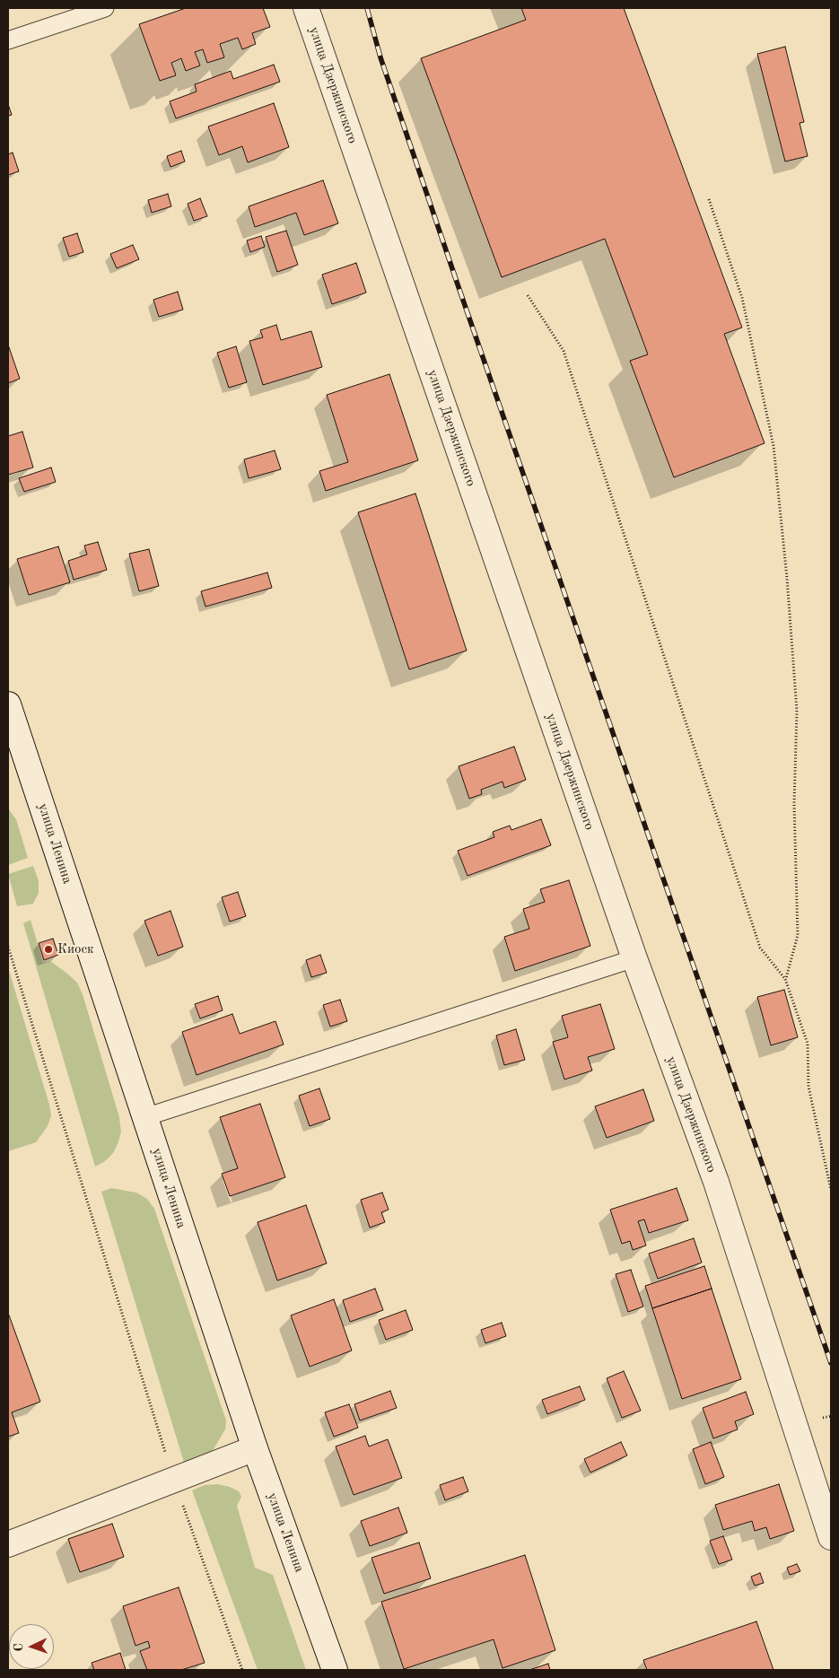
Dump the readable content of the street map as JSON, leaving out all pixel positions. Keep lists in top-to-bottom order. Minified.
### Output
{"streets":{"street":["улица Дзержинского","улица Ленина"]},"places":["Киоск"],"north":"left"}
